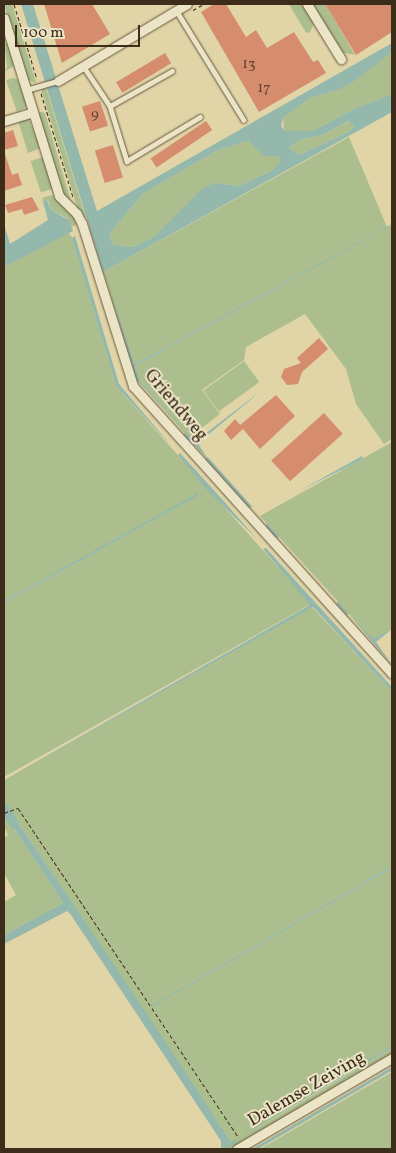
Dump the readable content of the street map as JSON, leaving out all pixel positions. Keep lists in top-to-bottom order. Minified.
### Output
{"streets":{"street":["Griendweg","Dalemse Zeiving"]},"house_numbers":["13","17","9"],"scale_bar":"100 m"}
